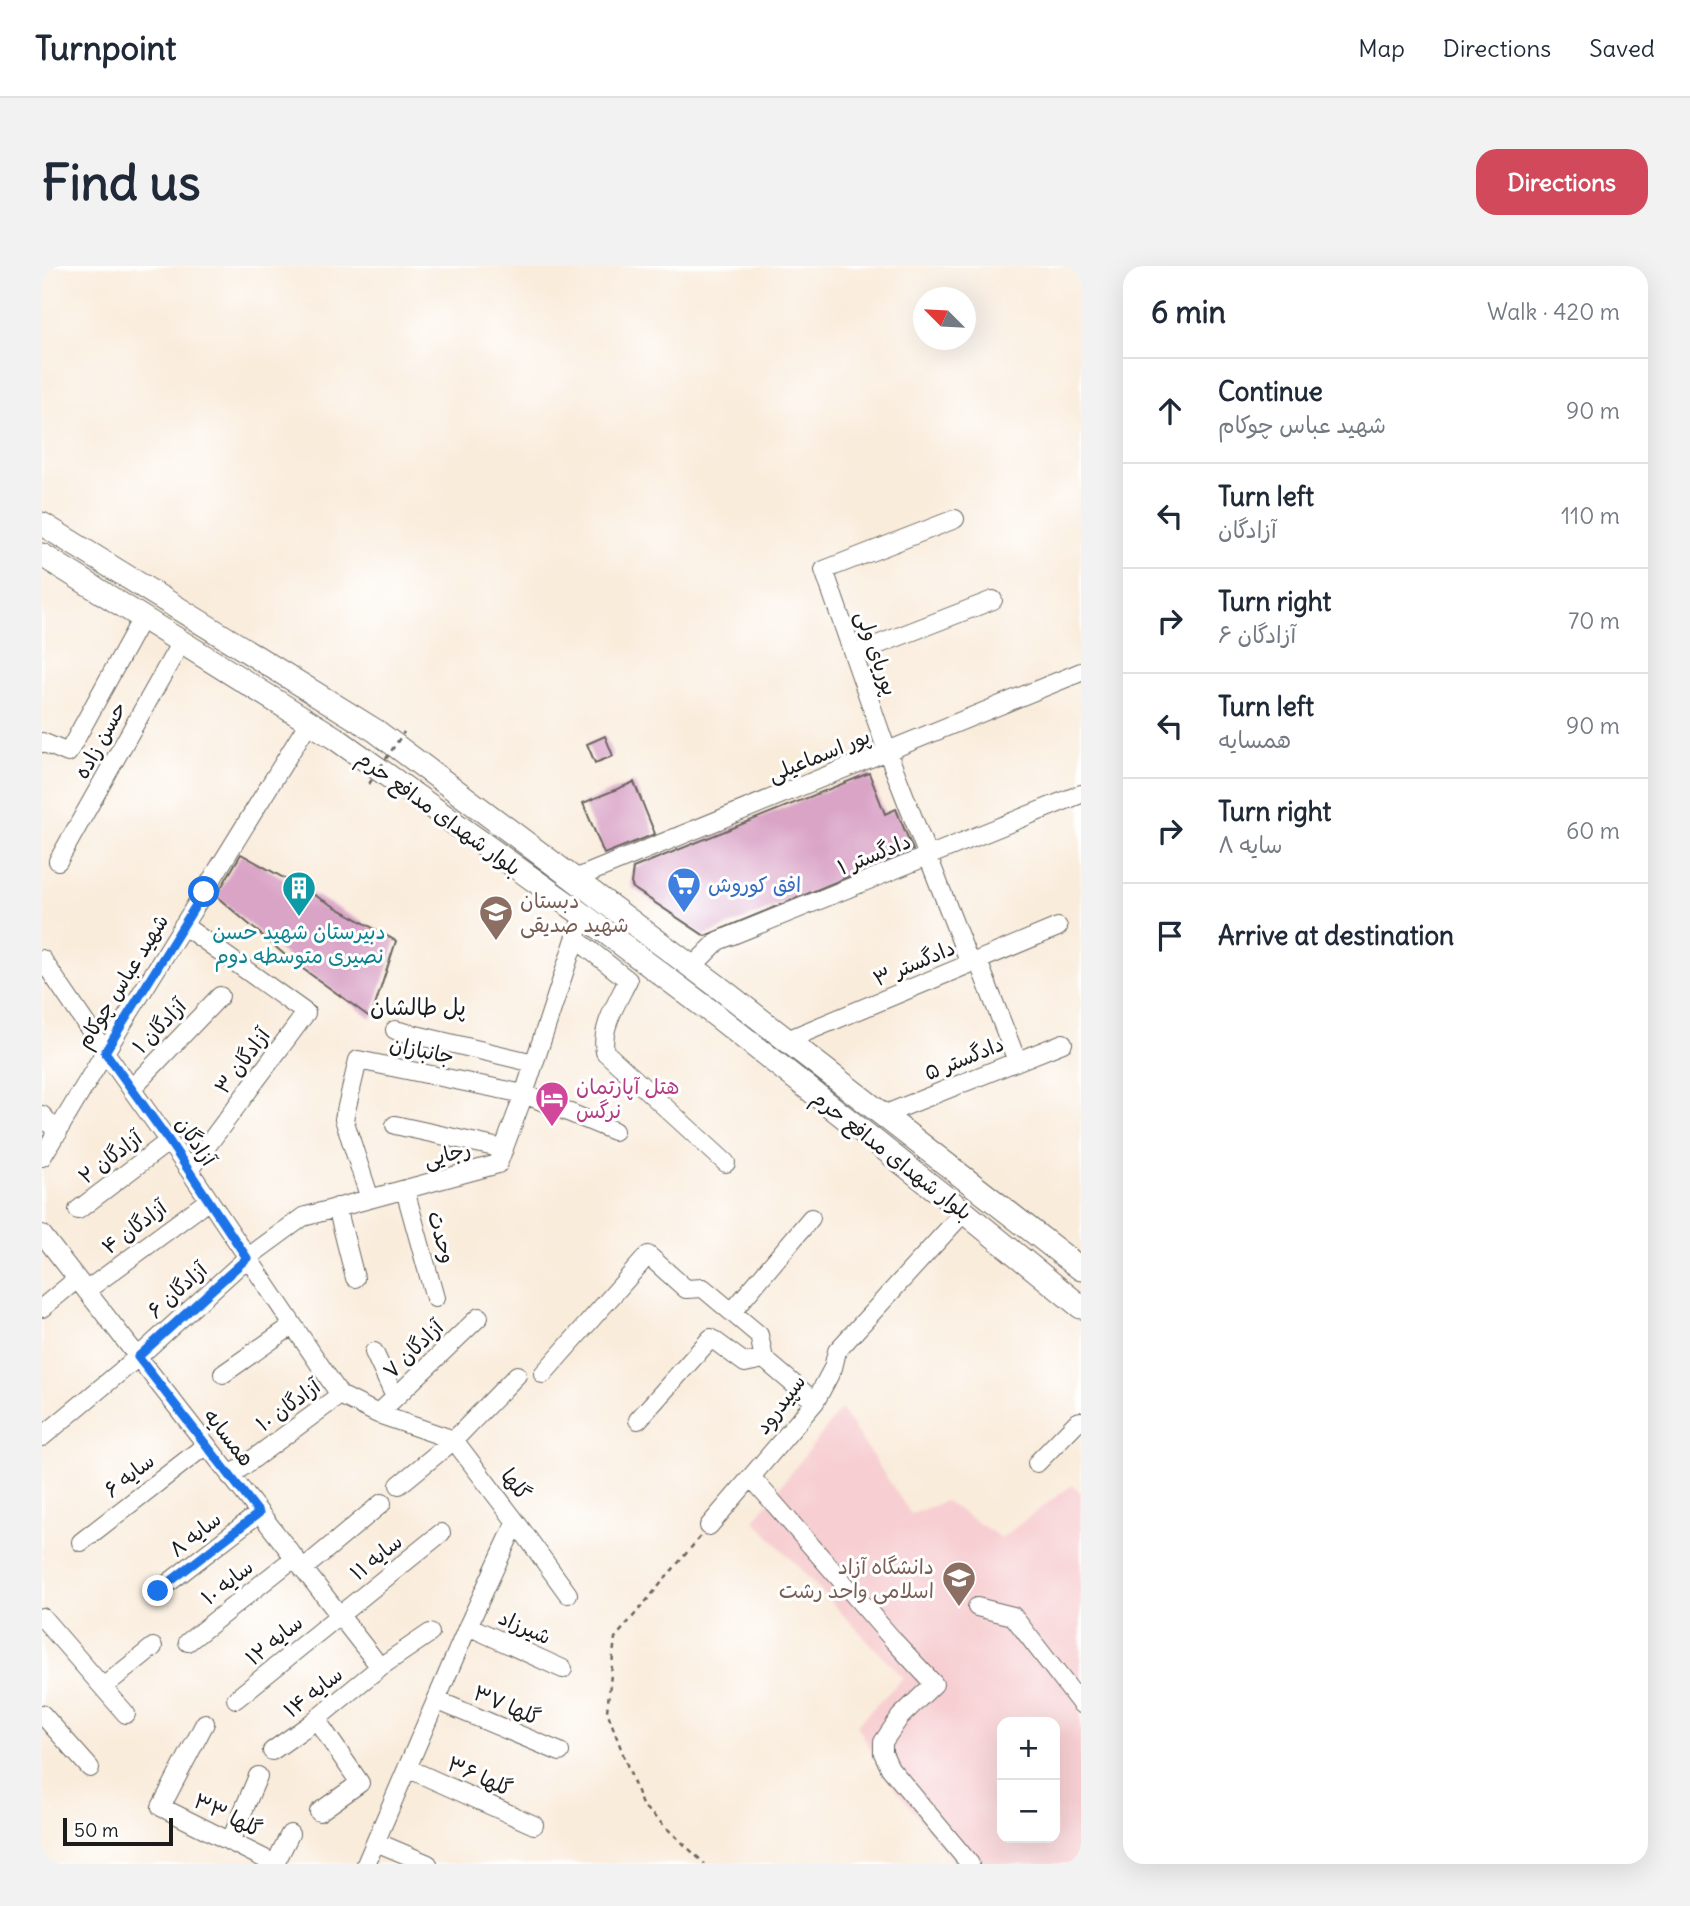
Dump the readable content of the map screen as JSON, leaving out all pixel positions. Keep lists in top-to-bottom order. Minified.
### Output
{"streets":{"main road":["بلوار شهدای مدافع حرم"],"street":["پوریای ولی","حسن زاده","پور اسماعیلی","دادگستر ۱","دادگستر ۳","شهید عباس چوکام","آزادگان ۱","جانبازان","دادگستر ۵","آزادگان ۳","آزادگان","رجایی","آزادگان ۲","آزادگان ۴","وحدت","آزادگان ۶","آزادگان ۷","سپیدرود","آزادگان ۱۰","همسایه","سایه ۶","گلها","سایه ۸","سایه ۱۱","سایه ۱۰","شیرزاد","سایه ۱۲","سایه ۱۴","گلها ۳۷","گلها ۳۶","گلها ۳۳"]},"crossings":[["پوریای ولی","پور اسماعیلی"],["پوریای ولی","دادگستر ۱"],["پوریای ولی","دادگستر ۳"],["پوریای ولی","دادگستر ۵"],["حسن زاده","بلوار شهدای مدافع حرم"],["پور اسماعیلی","بلوار شهدای مدافع حرم"],["بلوار شهدای مدافع حرم","دادگستر ۱"],["بلوار شهدای مدافع حرم","دادگستر ۳"],["بلوار شهدای مدافع حرم","شهید عباس چوکام"],["بلوار شهدای مدافع حرم","دادگستر ۵"],["بلوار شهدای مدافع حرم","سپیدرود"],["شهید عباس چوکام","آزادگان ۳"],["شهید عباس چوکام","آزادگان"],["آزادگان ۱","آزادگان"],["جانبازان","رجایی"],["آزادگان ۳","آزادگان"],["آزادگان","رجایی"],["آزادگان","آزادگان ۲"],["آزادگان","آزادگان ۴"],["آزادگان","آزادگان ۶"],["رجایی","وحدت"],["رجایی","آزادگان ۶"],["آزادگان ۴","همسایه"],["آزادگان ۶","همسایه"],["آزادگان ۱۰","همسایه"],["همسایه","سایه ۶"],["همسایه","سایه ۸"],["همسایه","سایه ۱۱"],["همسایه","سایه ۱۰"],["همسایه","سایه ۱۲"],["همسایه","سایه ۱۴"],["گلها","شیرزاد"],["گلها","گلها ۳۷"],["گلها","گلها ۳۶"],["سایه ۱۱","سایه ۱۲"]],"districts":["پل طالشان"],"places":{"supermarket":["افق کوروش"],"building":["دبیرستان شهید حسن نصیری متوسطه دوم"],"school or university":["دبستان شهید صدیقی","دانشگاه آزاد اسلامی واحد رشت"],"hotel":["هتل آپارتمان نرگس"]},"scale_bar":"50 m","north":"top left","page":{"header":"Turnpoint","nav":["Map","Directions","Saved"],"buttons":"Directions","title":"Find us","heading":["6 min","Walk · 420 m"],"list":[["Continue","شهید عباس چوکام","90 m"],["Turn left","آزادگان","110 m"],["Turn right","آزادگان ۶","70 m"],["Turn left","همسایه","90 m"],["Turn right","سایه ۸","60 m"],"Arrive at destination"],"map_buttons":["+","−"],"scale":"50 m"}}
